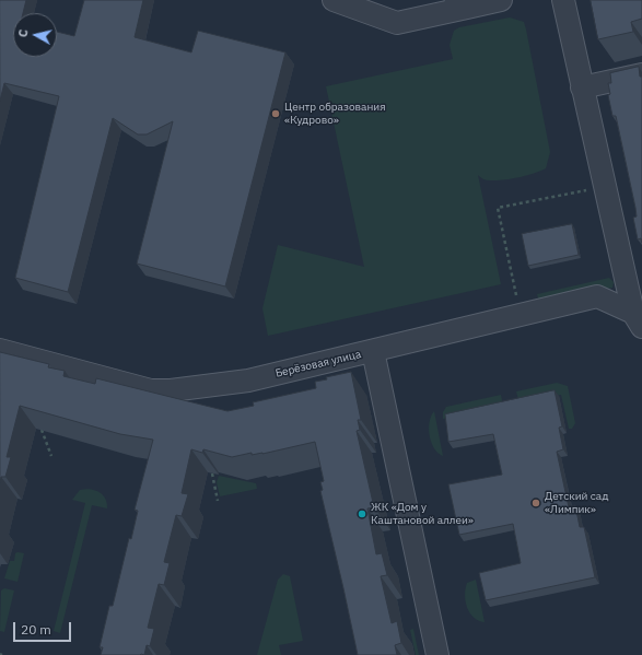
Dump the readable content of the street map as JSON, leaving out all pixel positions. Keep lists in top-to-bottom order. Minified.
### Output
{"streets":{"lane":["Берёзовая улица"]},"places":["Центр образования «Кудрово»","Детский сад «Лимпик»","ЖК «Дом у Каштановой аллеи»"],"scale_bar":"20 m","north":"left"}
